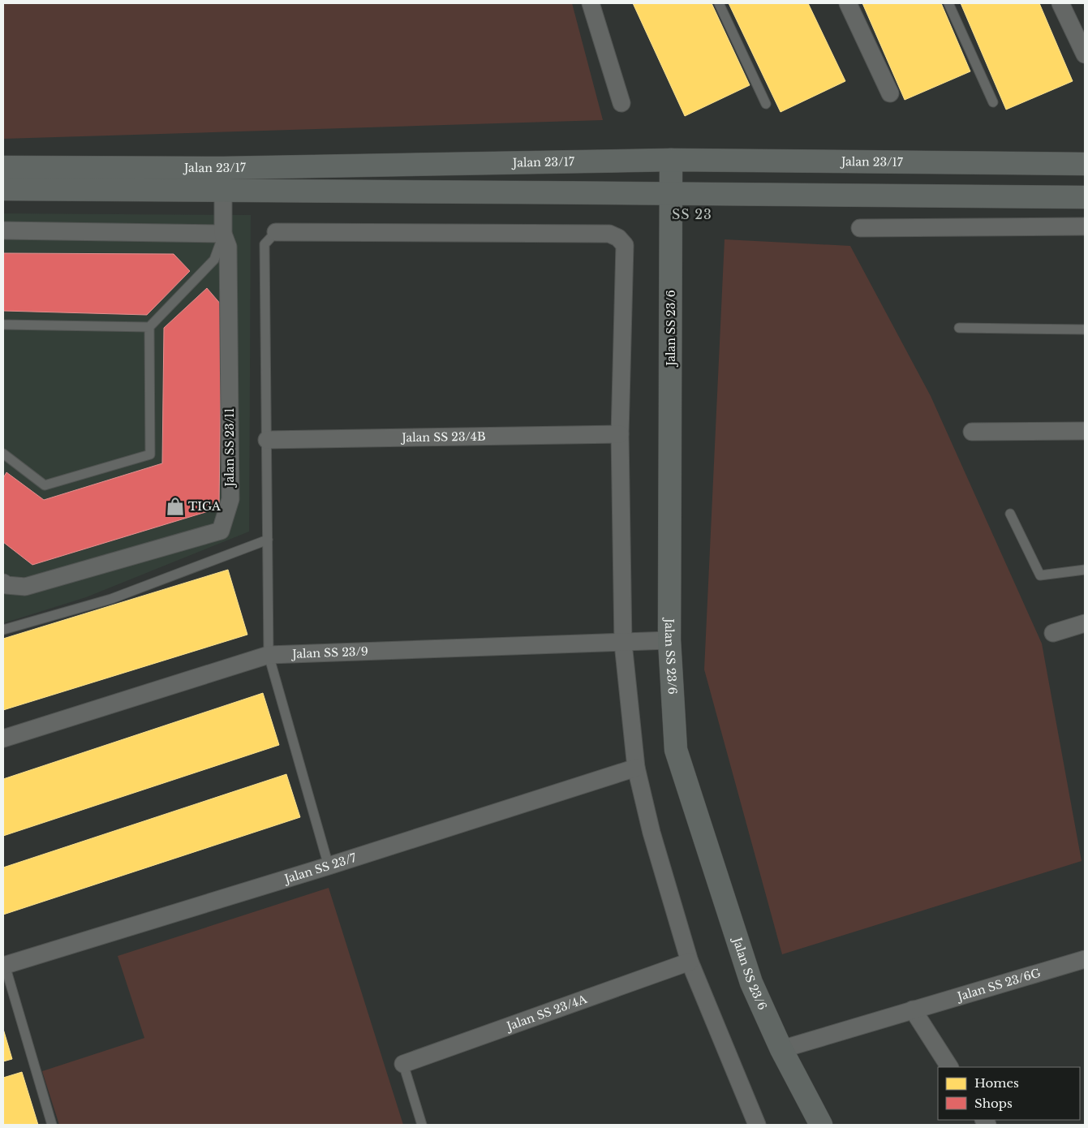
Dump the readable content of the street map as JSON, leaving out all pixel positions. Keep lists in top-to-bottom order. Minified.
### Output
{"streets":{"street":["Jalan 23/17","Jalan SS 23/6","Jalan SS 23/4B","Jalan SS 23/11","Jalan SS 23/9","Jalan SS 23/7","Jalan SS 23/6G","Jalan SS 23/4A"]},"crossings":[["Jalan 23/17","Jalan SS 23/6"],["Jalan 23/17","Jalan SS 23/11"],["Jalan SS 23/6","Jalan SS 23/9"],["Jalan SS 23/6","Jalan SS 23/6G"]],"districts":["SS 23"],"places":{"shop":["TIGA"]},"legend":["Homes","Shops"]}
